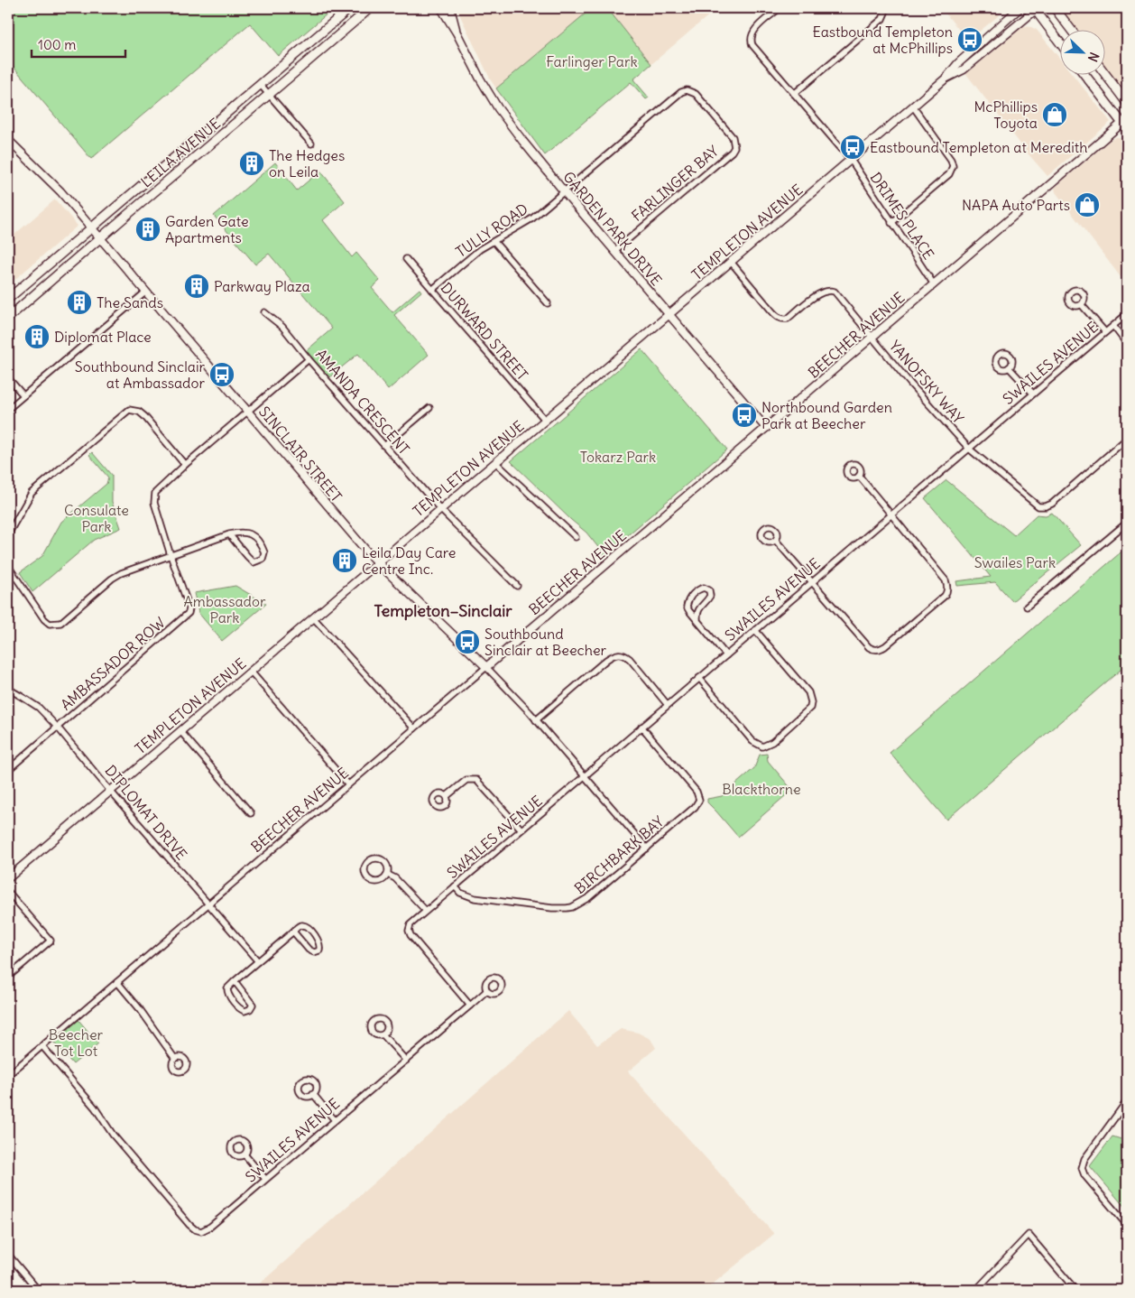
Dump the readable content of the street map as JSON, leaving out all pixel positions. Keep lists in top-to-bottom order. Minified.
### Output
{"streets":{"main road":["LEILA AVENUE"],"street":["FARLINGER BAY","DRIMES PLACE","GARDEN PARK DRIVE","TULLY ROAD","TEMPLETON AVENUE","DURWARD STREET","BEECHER AVENUE","SWAILES AVENUE","YANOFSKY WAY","AMANDA CRESCENT","SINCLAIR STREET","AMBASSADOR ROW","DIPLOMAT DRIVE","BIRCHBARK BAY"]},"crossings":[["LEILA AVENUE","SINCLAIR STREET"],["FARLINGER BAY","GARDEN PARK DRIVE"],["FARLINGER BAY","TULLY ROAD"],["DRIMES PLACE","TEMPLETON AVENUE"],["DRIMES PLACE","BEECHER AVENUE"],["GARDEN PARK DRIVE","TULLY ROAD"],["GARDEN PARK DRIVE","TEMPLETON AVENUE"],["GARDEN PARK DRIVE","BEECHER AVENUE"],["TULLY ROAD","DURWARD STREET"],["TEMPLETON AVENUE","DURWARD STREET"],["TEMPLETON AVENUE","YANOFSKY WAY"],["TEMPLETON AVENUE","AMANDA CRESCENT"],["TEMPLETON AVENUE","SINCLAIR STREET"],["TEMPLETON AVENUE","DIPLOMAT DRIVE"],["BEECHER AVENUE","SWAILES AVENUE"],["BEECHER AVENUE","YANOFSKY WAY"],["BEECHER AVENUE","SINCLAIR STREET"],["BEECHER AVENUE","DIPLOMAT DRIVE"],["SWAILES AVENUE","YANOFSKY WAY"],["SWAILES AVENUE","SINCLAIR STREET"],["SWAILES AVENUE","BIRCHBARK BAY"],["AMANDA CRESCENT","AMBASSADOR ROW"],["SINCLAIR STREET","AMBASSADOR ROW"],["SINCLAIR STREET","BIRCHBARK BAY"],["AMBASSADOR ROW","DIPLOMAT DRIVE"]],"districts":["Templeton–Sinclair"],"parks":["Farlinger Park","Tokarz Park","Consulate Park","Swailes Park","Ambassador Park","Blackthorne","Beecher Tot Lot"],"places":{"bus stop":["Eastbound Templeton at McPhillips","Eastbound Templeton at Meredith","Southbound Sinclair at Ambassador","Northbound Garden Park at Beecher","Southbound Sinclair at Beecher"],"shop":["McPhillips Toyota","NAPA Auto Parts"],"building":["The Hedges on Leila","Garden Gate Apartments","Parkway Plaza","The Sands","Diplomat Place","Leila Day Care Centre Inc."]},"scale_bar":"100 m","north":"bottom right"}
